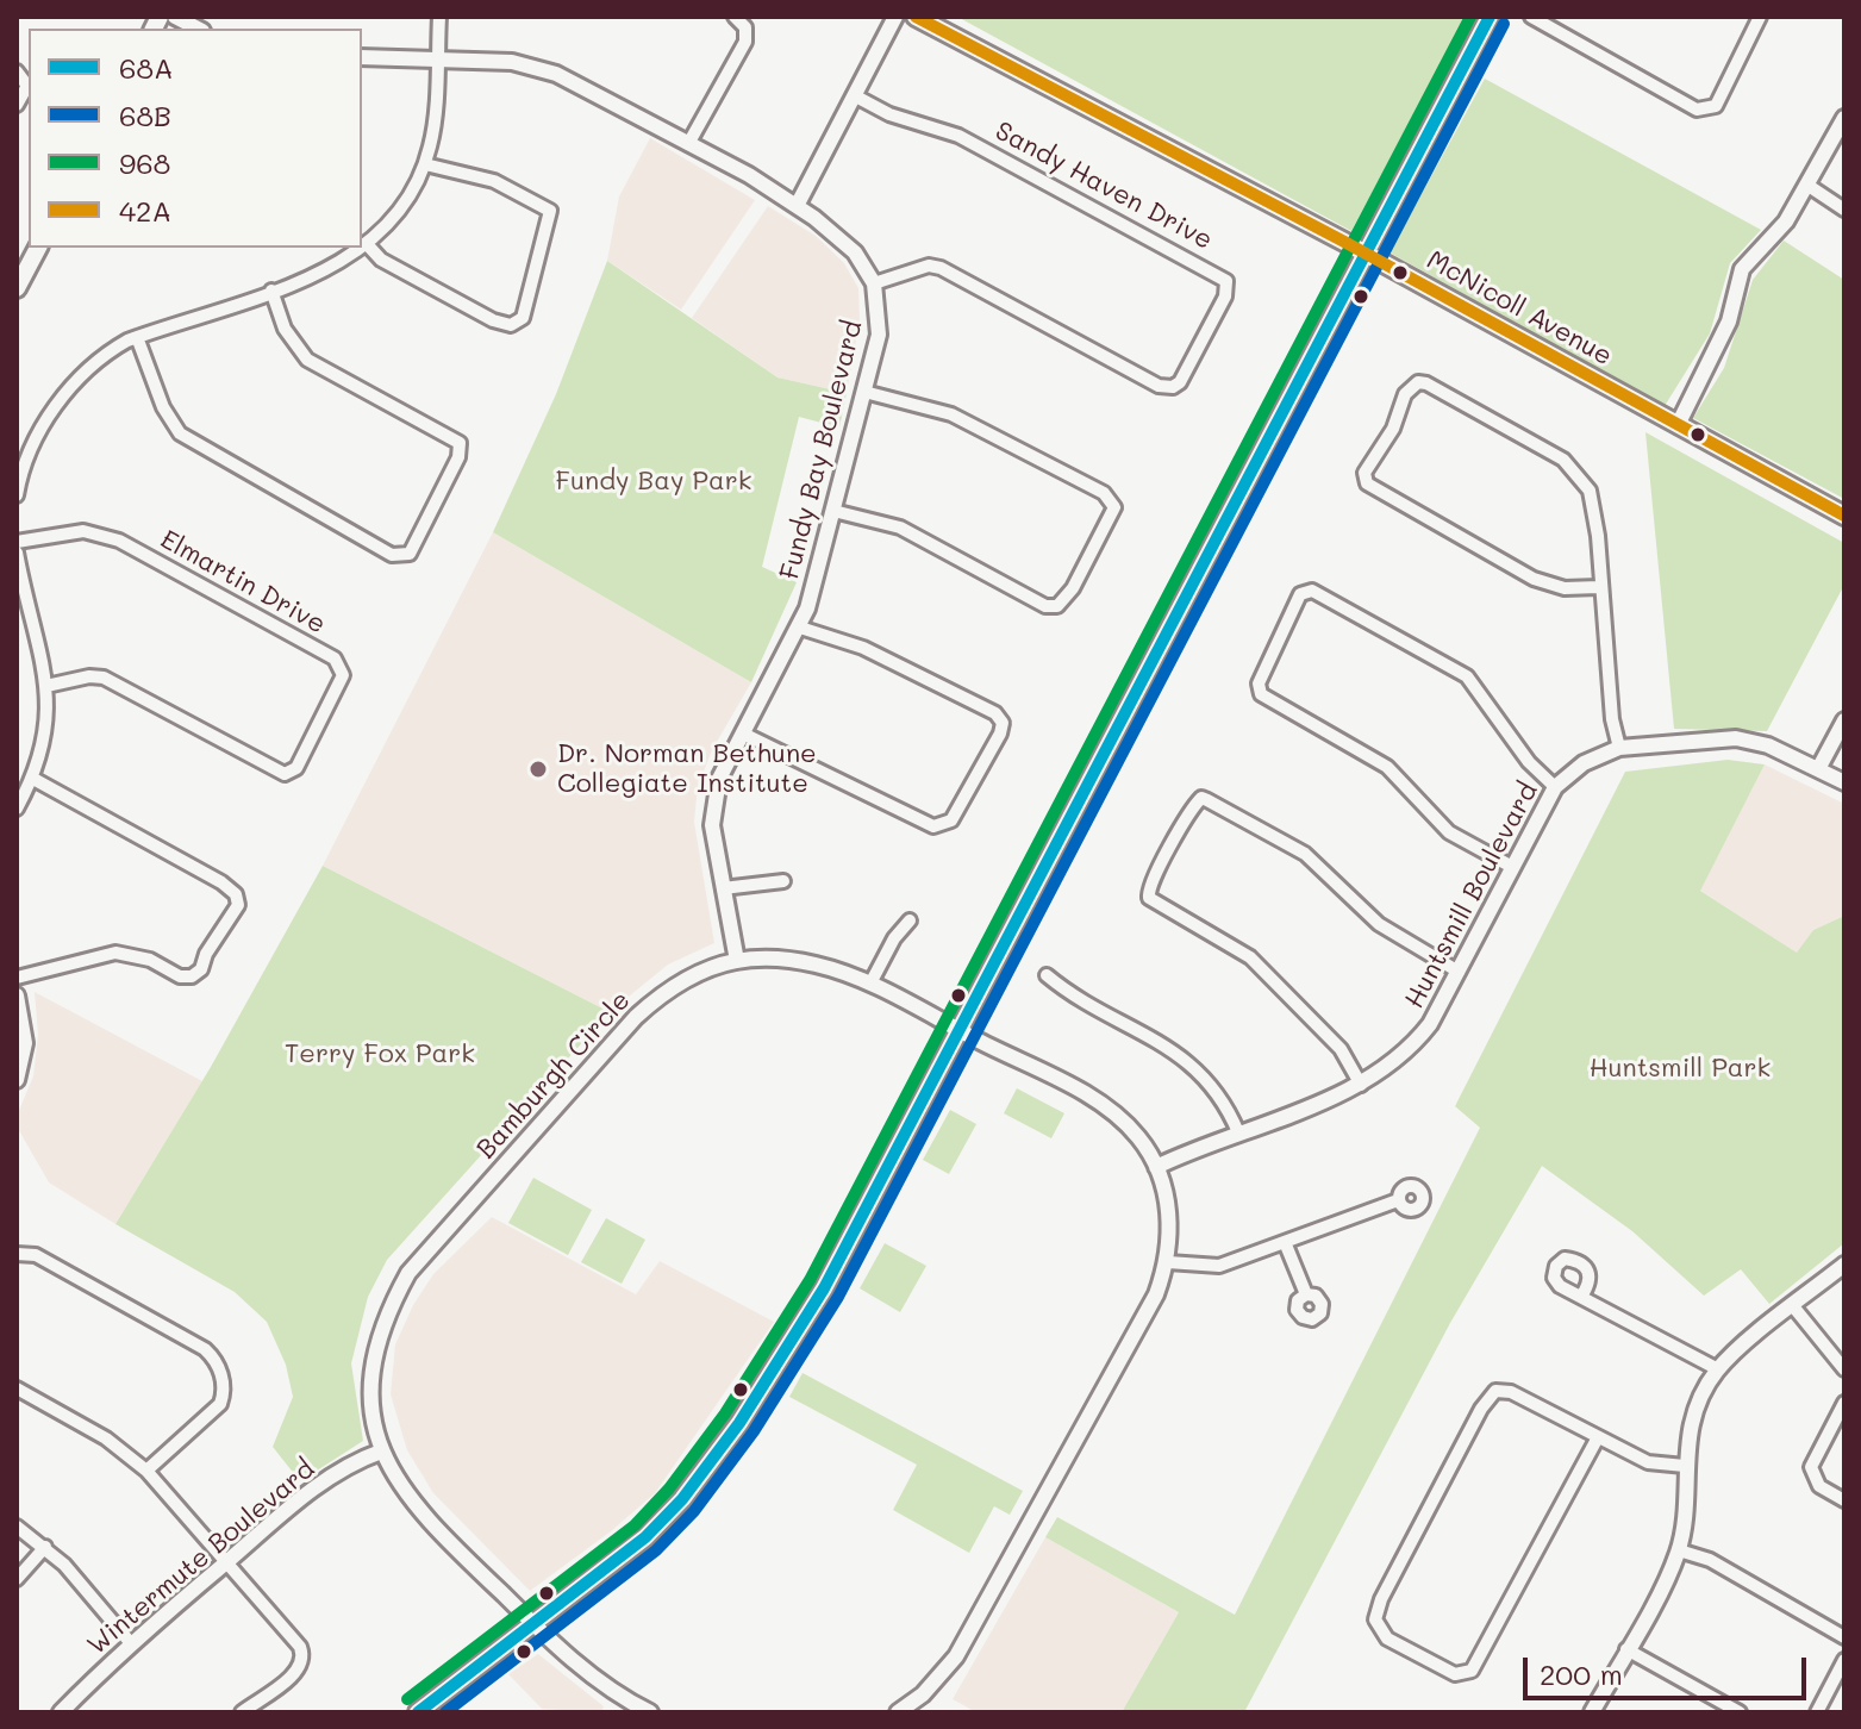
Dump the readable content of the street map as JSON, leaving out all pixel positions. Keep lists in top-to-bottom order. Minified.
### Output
{"streets":{"main road":["McNicoll Avenue"],"street":["Sandy Haven Drive","Fundy Bay Boulevard","Elmartin Drive","Huntsmill Boulevard","Bamburgh Circle","Wintermute Boulevard"]},"crossings":[["Sandy Haven Drive","Fundy Bay Boulevard"],["Fundy Bay Boulevard","Bamburgh Circle"],["Huntsmill Boulevard","Bamburgh Circle"],["Bamburgh Circle","Wintermute Boulevard"]],"parks":["Fundy Bay Park","Terry Fox Park","Huntsmill Park"],"places":["Dr. Norman Bethune Collegiate Institute"],"lines":["transit line 68A","transit line 968","transit line 42A","transit line 68B"],"legend":["68A","68B","968","42A"],"scale_bar":"200 m"}
